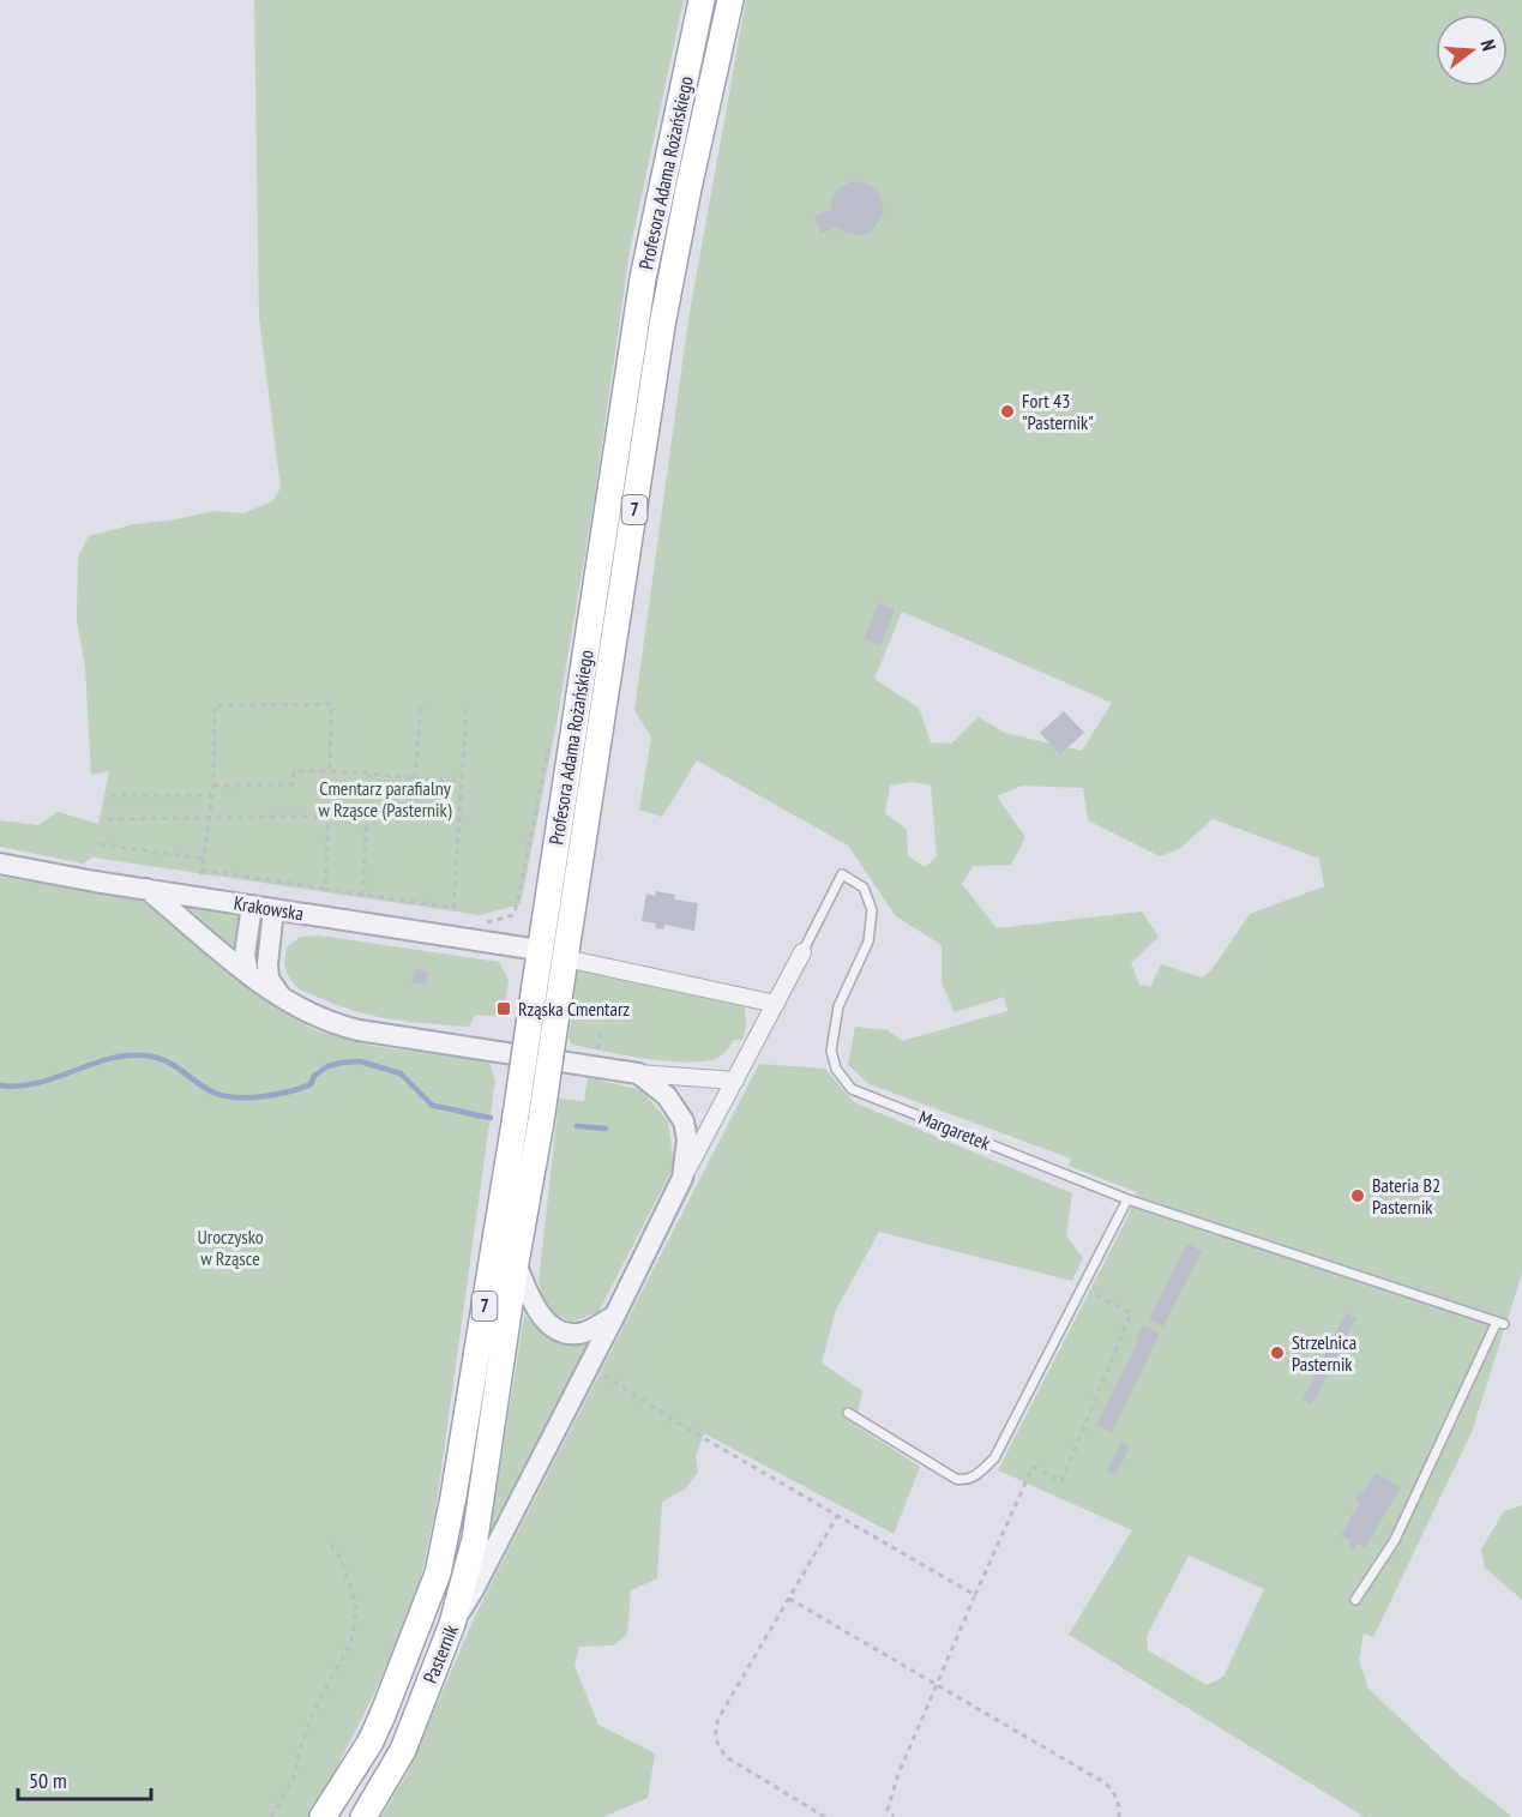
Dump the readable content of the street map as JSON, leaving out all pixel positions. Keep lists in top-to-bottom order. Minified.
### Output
{"streets":{"main road":["Profesora Adama Rożańskiego","7","Pasternik"],"street":["Krakowska","Margaretek"]},"crossings":[["Profesora Adama Rożańskiego","Krakowska"],["Profesora Adama Rożańskiego","Pasternik"]],"parks":["Cmentarz parafialny w Rząsce (Pasternik)","Uroczysko w Rząsce"],"places":{"other":["Fort 43 \"Pasternik\"","Bateria B2 Pasternik","Strzelnica Pasternik"],"transit":["Rząska Cmentarz"]},"scale_bar":"50 m","north":"right"}
